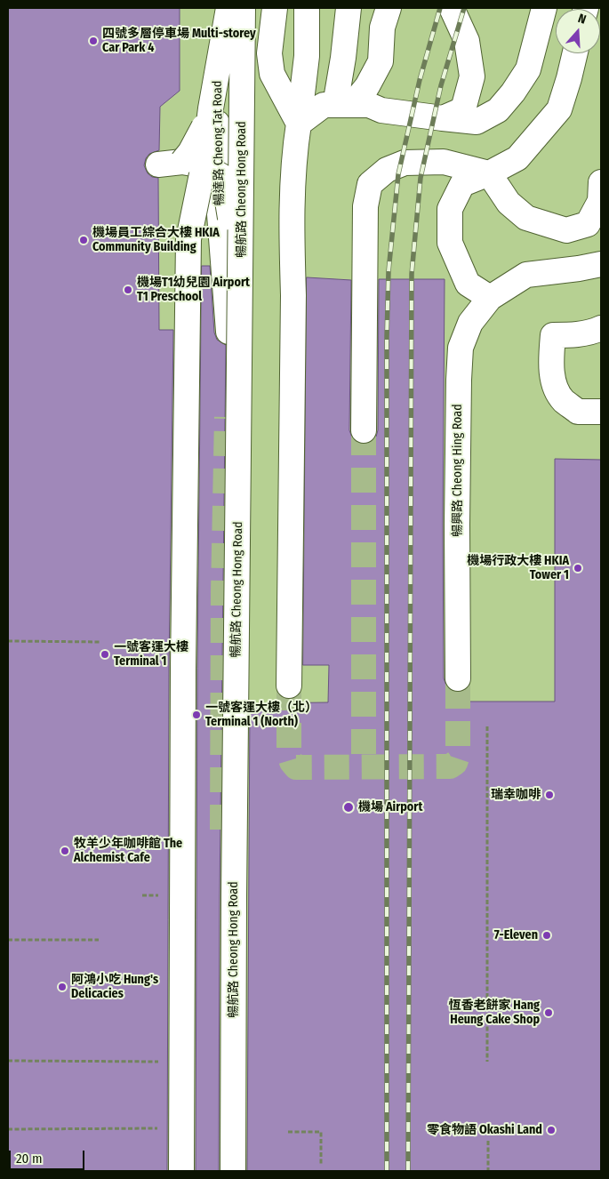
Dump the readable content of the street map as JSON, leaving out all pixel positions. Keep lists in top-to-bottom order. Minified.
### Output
{"streets":{"street":["暢達路 Cheong Tat Road","暢航路 Cheong Hong Road","暢興路 Cheong Hing Road"]},"places":["四號多層停車場 Multi-storey Car Park 4","機場員工綜合大樓 HKIA Community Building","機場T1幼兒園 Airport T1 Preschool","機場行政大樓 HKIA Tower 1","一號客運大樓 Terminal 1","一號客運大樓（北） Terminal 1 (North)","瑞幸咖啡","機場 Airport","牧羊少年咖啡館 The Alchemist Cafe","7-Eleven","阿鴻小吃 Hung's Delicacies","恆香老餅家 Hang Heung Cake Shop","零食物語 Okashi Land"],"scale_bar":"20 m","north":"top"}
